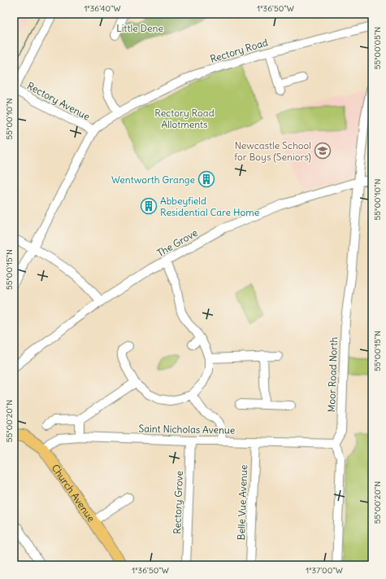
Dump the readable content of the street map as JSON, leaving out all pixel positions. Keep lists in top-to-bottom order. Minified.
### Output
{"streets":{"main road":["Church Avenue"],"street":["Rectory Road","Rectory Avenue","The Grove","Moor Road North","Saint Nicholas Avenue","Rectory Grove","Belle Vue Avenue"]},"crossings":[["Rectory Road","Rectory Avenue"],["The Grove","Moor Road North"],["Moor Road North","Saint Nicholas Avenue"],["Saint Nicholas Avenue","Church Avenue"],["Saint Nicholas Avenue","Rectory Grove"],["Saint Nicholas Avenue","Belle Vue Avenue"]],"parks":["Little Dene","Rectory Road Allotments"],"places":{"school or university":["Newcastle School for Boys (Seniors)"],"building":["Wentworth Grange","Abbeyfield Residential Care Home"]},"coordinates":["1°36'40\"W","1°36'50\"W","55°00'05\"N","55°00'10\"N","55°00'15\"N","55°00'20\"N","1°37'00\"W"]}
